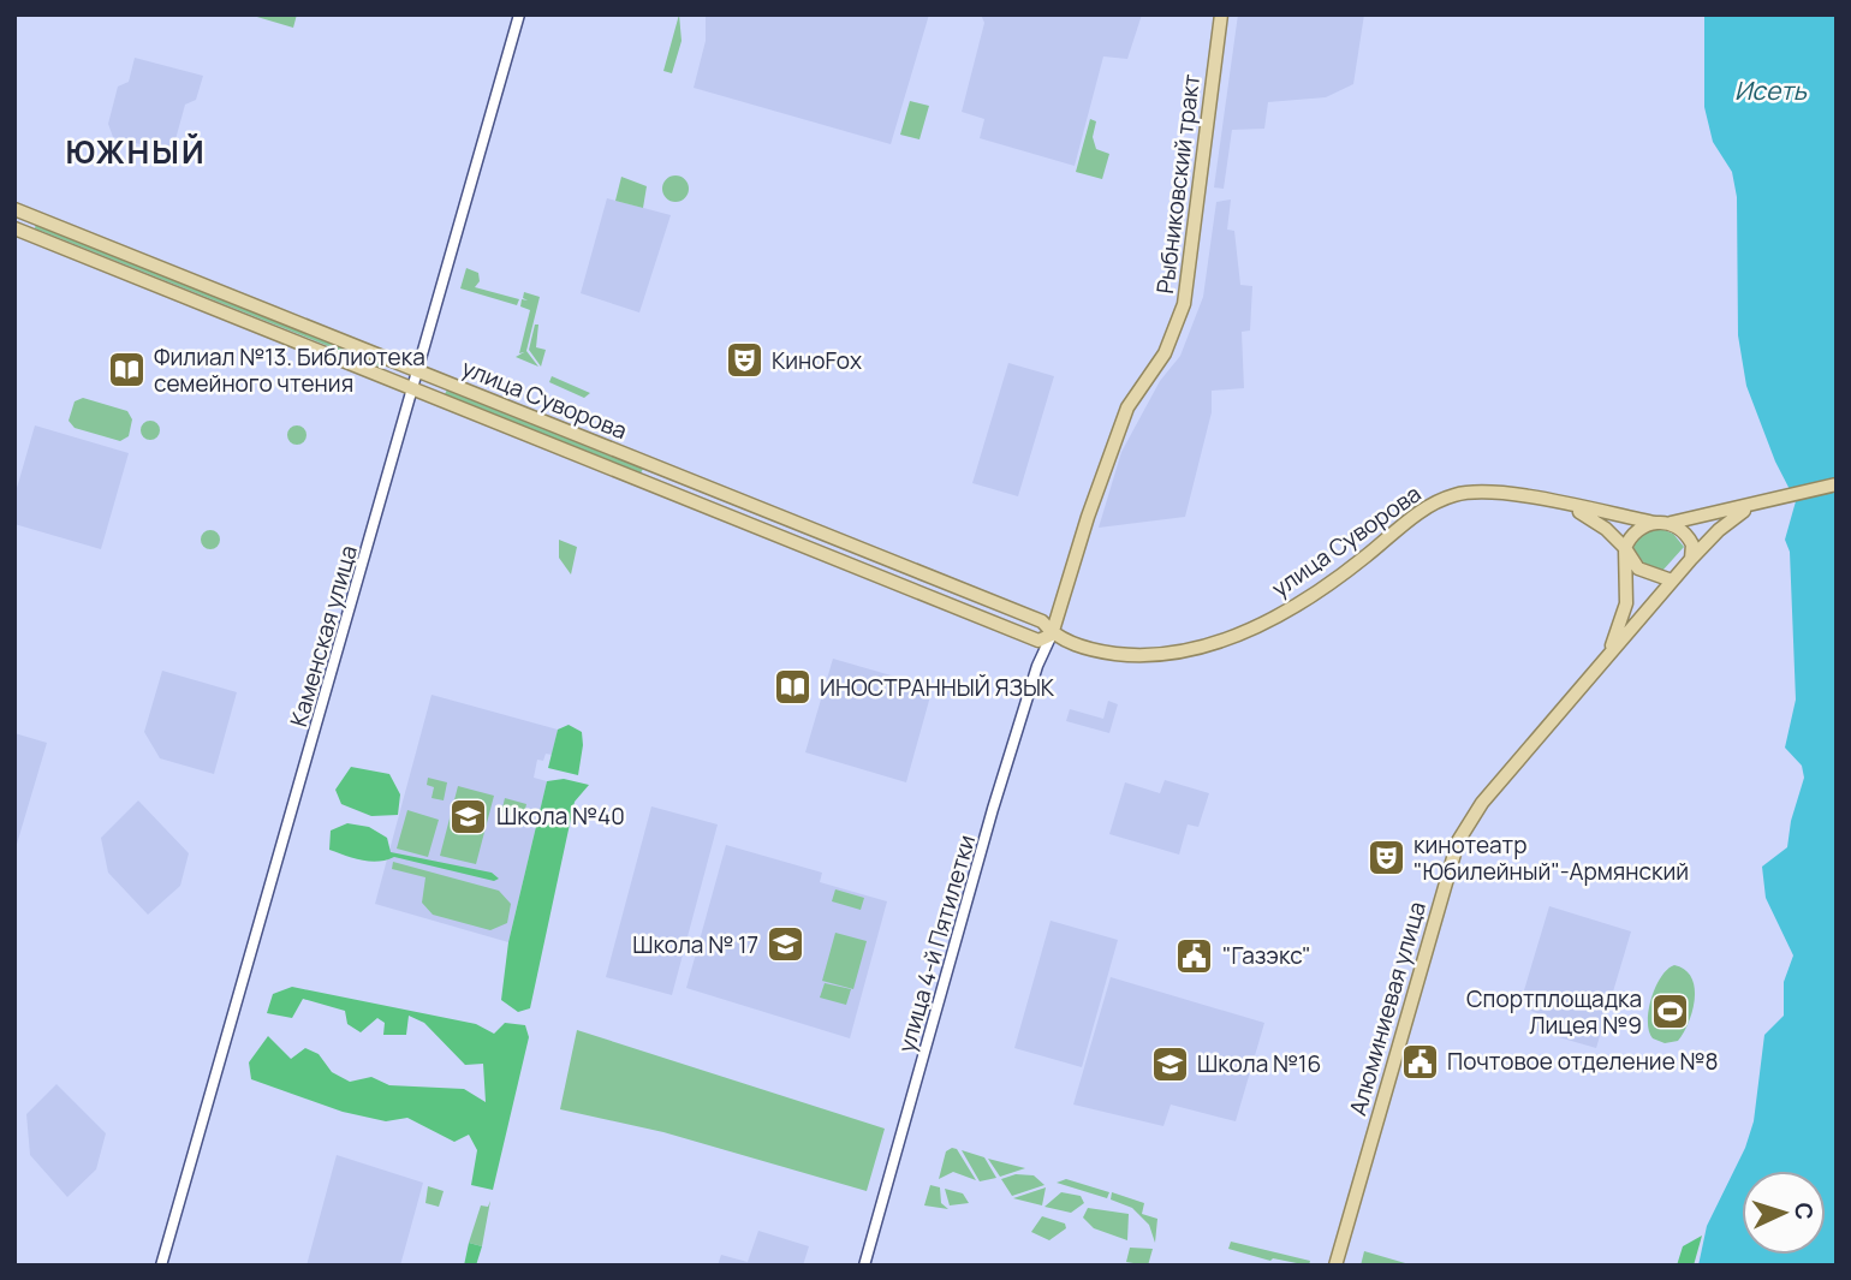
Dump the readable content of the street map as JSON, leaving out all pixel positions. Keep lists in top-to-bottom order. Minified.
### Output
{"streets":{"main road":["Рыбниковский тракт","улица Суворова","Алюминиевая улица"],"street":["Каменская улица","улица 4-й Пятилетки"]},"crossings":[["Рыбниковский тракт","улица Суворова"],["Рыбниковский тракт","улица 4-й Пятилетки"],["улица Суворова","Каменская улица"],["улица Суворова","улица 4-й Пятилетки"]],"districts":["ЮЖНЫЙ"],"water":["Исеть"],"places":{"theatre":["КиноFox","кинотеатр \"Юбилейный\"-Армянский"],"library":["Филиал №13. Библиотека семейного чтения","ИНОСТРАННЫЙ ЯЗЫК"],"school or university":["Школа №40","Школа № 17","Школа №16"],"public building":["\"Газэкс\"","Почтовое отделение №8"],"sports":["Спортплощадка Лицея №9"]},"north":"right"}
